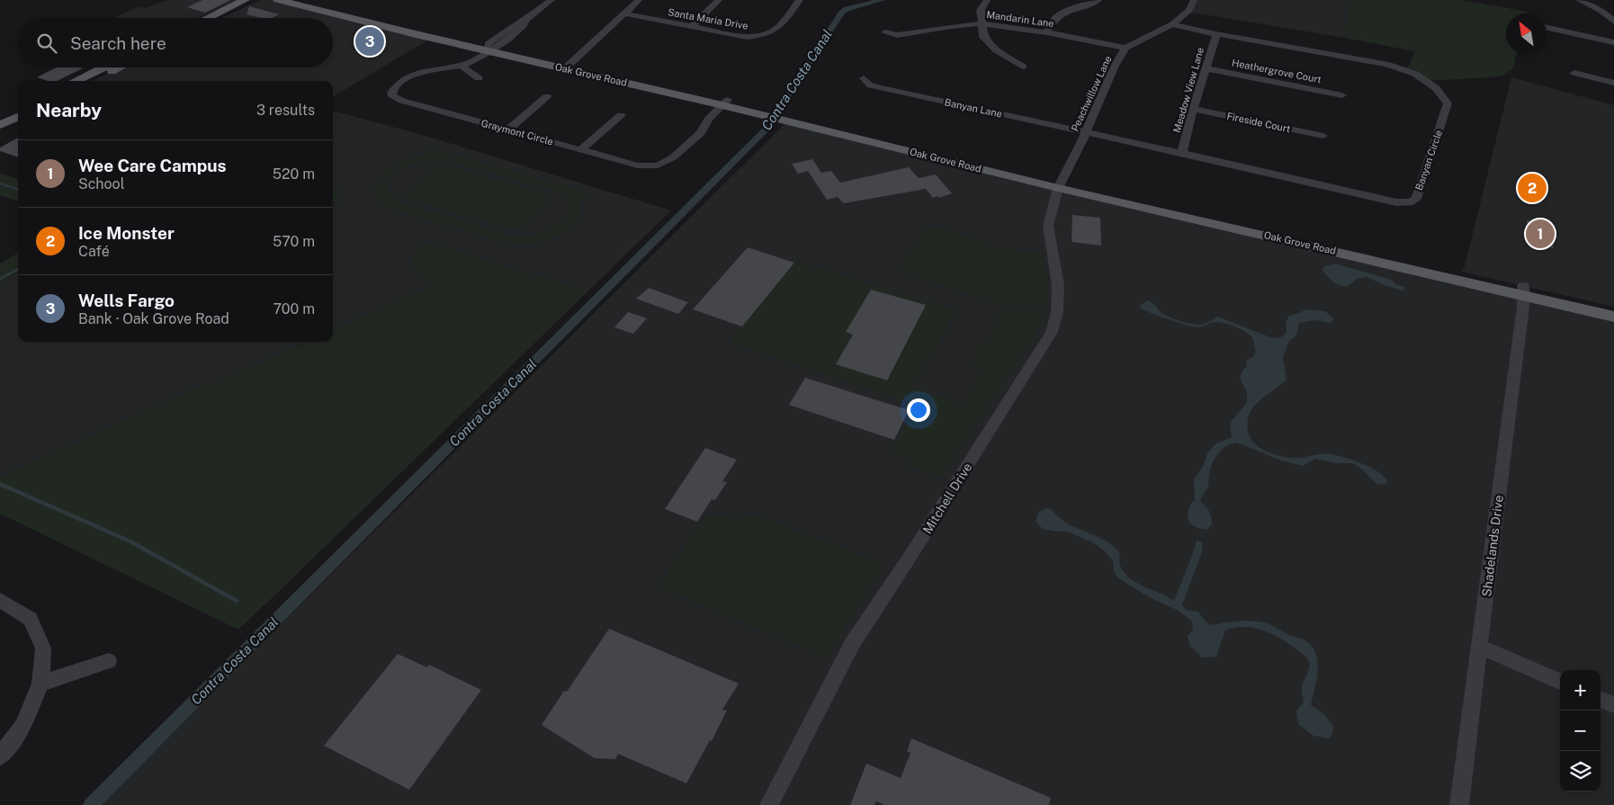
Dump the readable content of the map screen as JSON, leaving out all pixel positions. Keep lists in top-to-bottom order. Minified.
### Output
{"streets":{"main road":["Oak Grove Road"],"street":["Santa Maria Drive","Mandarin Lane","Heathergrove Court","Meadow View Lane","Peachwillow Lane","Banyan Lane","Fireside Court","Graymont Circle","Banyan Circle","Mitchell Drive","Shadelands Drive"]},"crossings":[["Mandarin Lane","Peachwillow Lane"],["Heathergrove Court","Meadow View Lane"],["Oak Grove Road","Peachwillow Lane"],["Oak Grove Road","Graymont Circle"],["Oak Grove Road","Mitchell Drive"],["Oak Grove Road","Shadelands Drive"],["Meadow View Lane","Fireside Court"],["Meadow View Lane","Banyan Circle"],["Peachwillow Lane","Banyan Lane"],["Peachwillow Lane","Banyan Circle"],["Peachwillow Lane","Mitchell Drive"],["Banyan Lane","Banyan Circle"]],"water":["Contra Costa Canal"],"north":"top left","page":{"search":"Search here","pins":["3","2","1"],"heading":["Nearby","3 results"],"list":[{"mark":"1","name":"Wee Care Campus","note":"School","value":"520 m"},{"mark":"2","name":"Ice Monster","note":"Café","value":"570 m"},{"mark":"3","name":"Wells Fargo","note":"Bank · Oak Grove Road","value":"700 m"}],"map_buttons":["+","−"]}}
